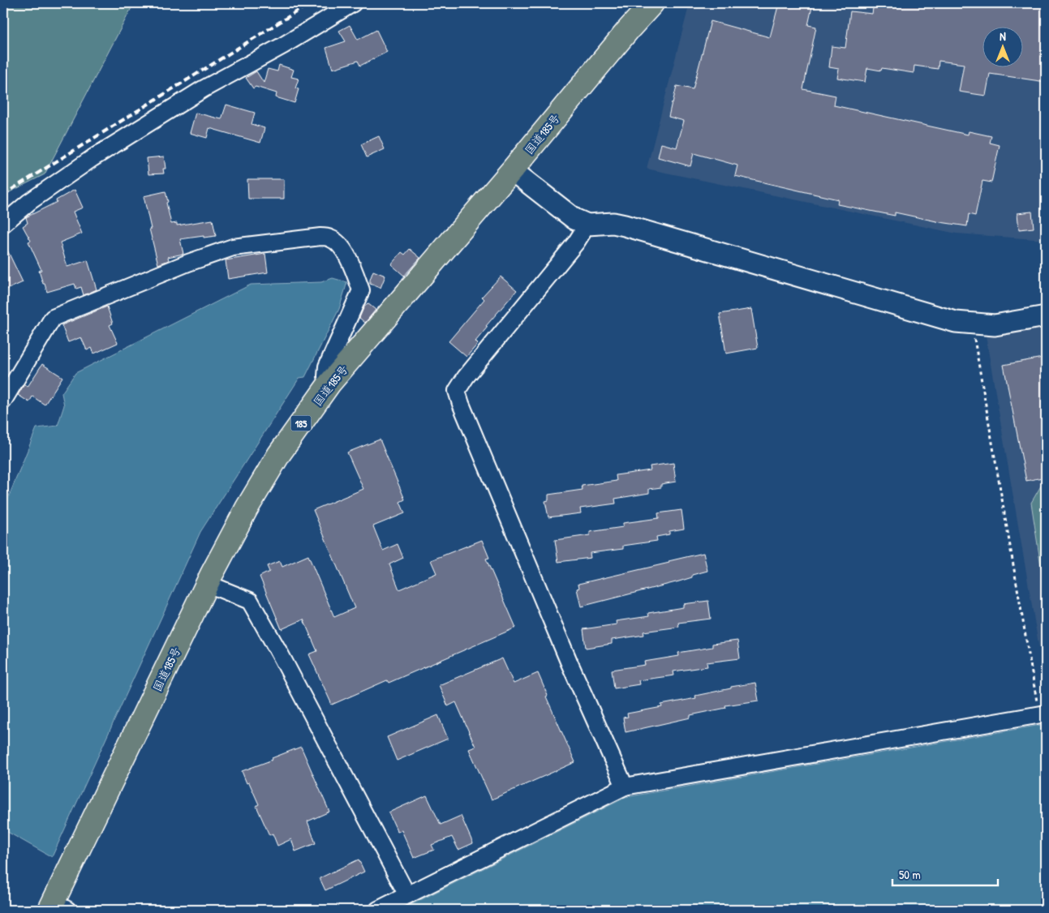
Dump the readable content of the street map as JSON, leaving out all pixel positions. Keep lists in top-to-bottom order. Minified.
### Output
{"streets":{"highway":["国道185号","185"]},"scale_bar":"50 m","north":"top"}
